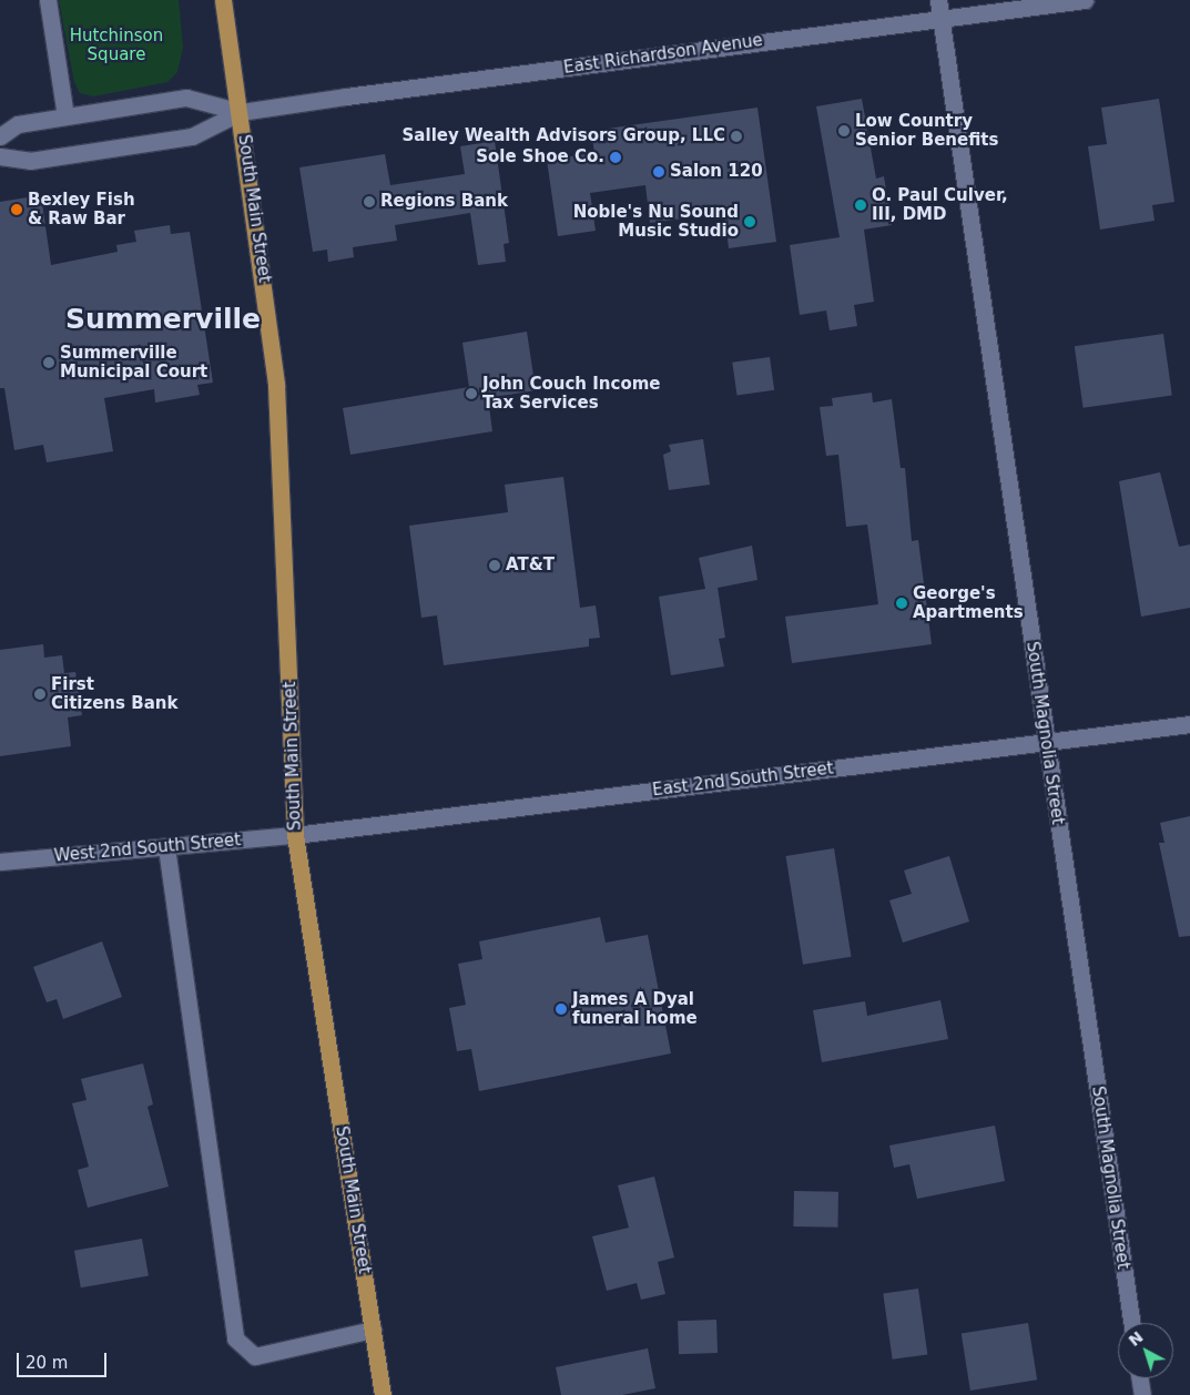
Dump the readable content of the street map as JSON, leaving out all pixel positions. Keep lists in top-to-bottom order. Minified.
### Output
{"streets":{"main road":["South Main Street"],"street":["East Richardson Avenue","South Magnolia Street","East 2nd South Street","West 2nd South Street"]},"crossings":[["East Richardson Avenue","South Main Street"],["East Richardson Avenue","South Magnolia Street"],["South Main Street","East 2nd South Street"],["South Main Street","West 2nd South Street"],["South Magnolia Street","East 2nd South Street"],["East 2nd South Street","West 2nd South Street"]],"districts":["Summerville"],"parks":["Hutchinson Square"],"places":["Low Country Senior Benefits","Salley Wealth Advisors Group, LLC","Sole Shoe Co.","Salon 120","Regions Bank","O. Paul Culver, III, DMD","Bexley Fish & Raw Bar","Noble's Nu Sound Music Studio","Summerville Municipal Court","John Couch Income Tax Services","AT&T","George's Apartments","First Citizens Bank","James A Dyal funeral home"],"scale_bar":"20 m","north":"top left"}
